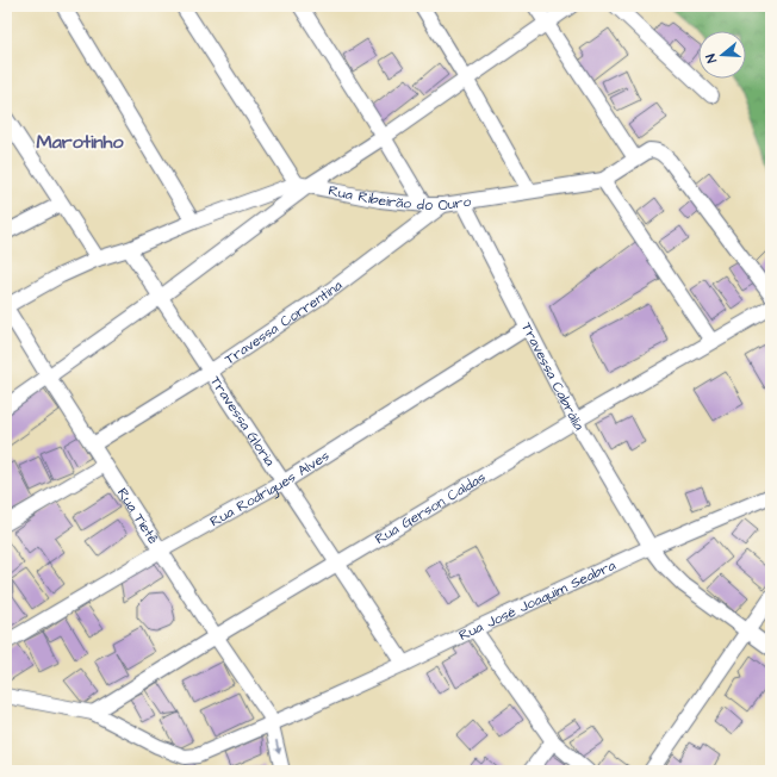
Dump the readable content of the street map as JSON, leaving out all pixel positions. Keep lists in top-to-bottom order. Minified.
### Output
{"streets":{"street":["Rua Ribeirão do Ouro","Travessa Correntina","Travessa Cabrália","Travessa Gloria","Rua Rodrigues Alves","Rua Gerson Caldas","Rua Tietê","Rua José Joaquim Seabra"]},"crossings":[["Rua Ribeirão do Ouro","Travessa Correntina"],["Rua Ribeirão do Ouro","Travessa Cabrália"],["Travessa Correntina","Travessa Gloria"],["Travessa Correntina","Rua Tietê"],["Travessa Cabrália","Rua Rodrigues Alves"],["Travessa Cabrália","Rua Gerson Caldas"],["Travessa Cabrália","Rua José Joaquim Seabra"],["Travessa Gloria","Rua Rodrigues Alves"],["Travessa Gloria","Rua Gerson Caldas"],["Travessa Gloria","Rua José Joaquim Seabra"],["Rua Rodrigues Alves","Rua Tietê"],["Rua Gerson Caldas","Rua Tietê"],["Rua Gerson Caldas","Rua José Joaquim Seabra"],["Rua Tietê","Rua José Joaquim Seabra"]],"districts":["Marotinho"],"north":"left"}
